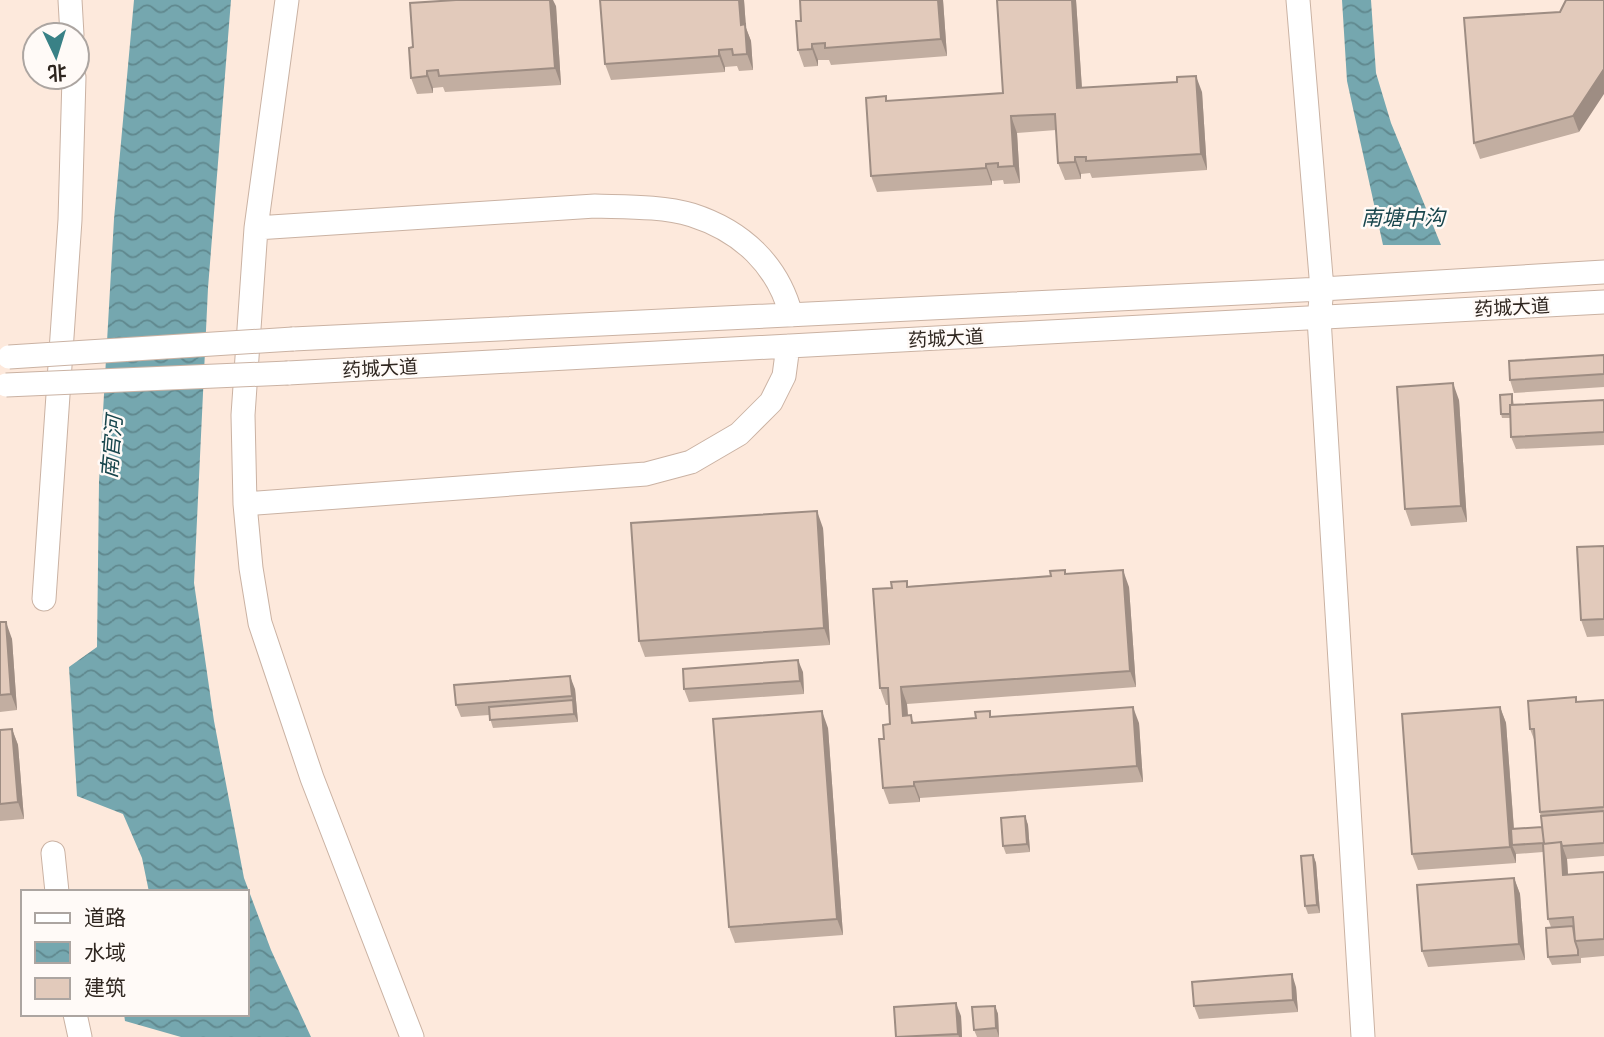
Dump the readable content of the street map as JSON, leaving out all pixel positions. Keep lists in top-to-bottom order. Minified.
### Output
{"streets":{"main road":["药城大道"]},"water":["南塘中沟","南官河"],"legend":["道路","水域","建筑"],"north":"bottom"}
